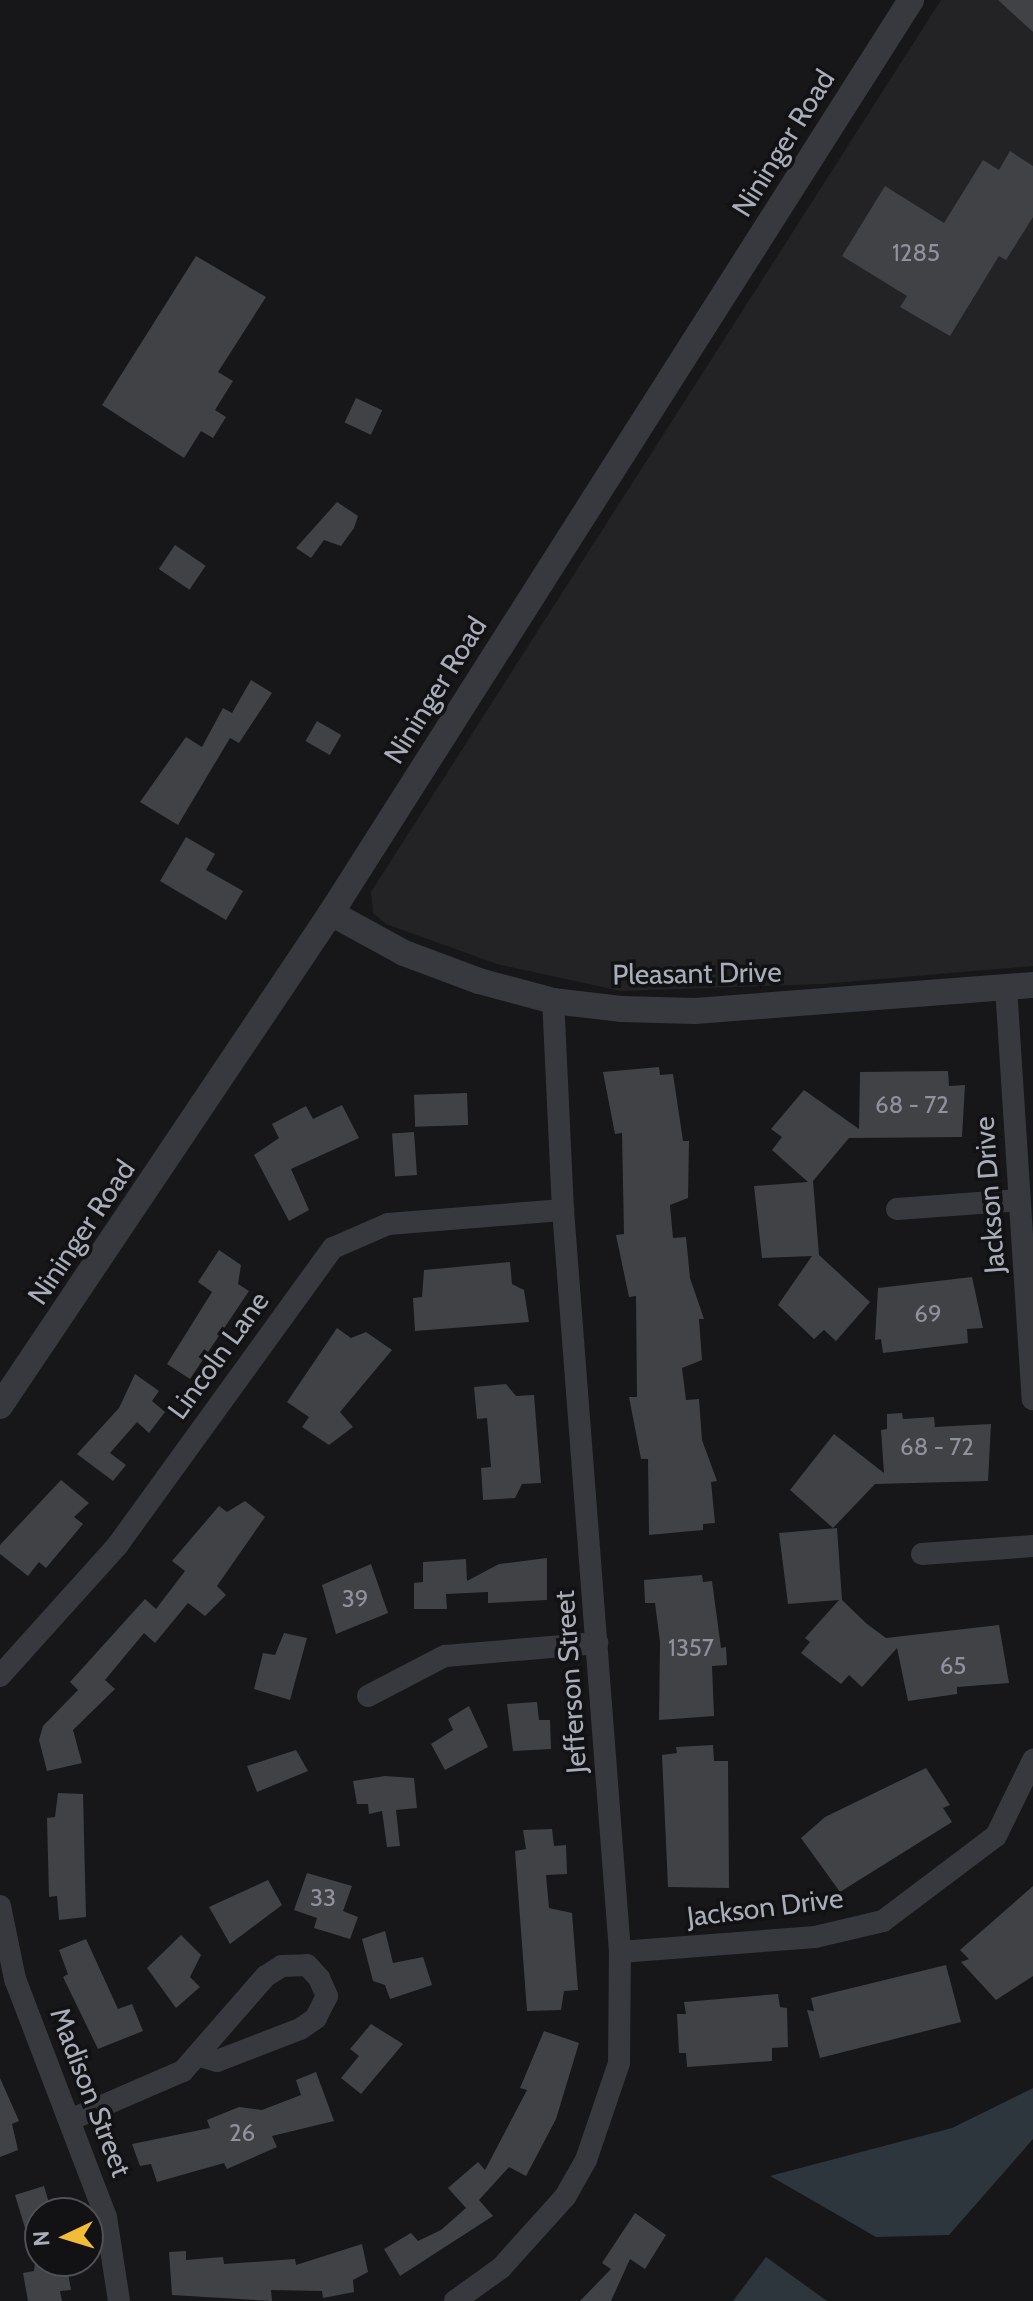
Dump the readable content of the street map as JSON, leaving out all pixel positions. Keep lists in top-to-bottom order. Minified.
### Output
{"streets":{"street":["Nininger Road","Pleasant Drive","Jackson Drive","Lincoln Lane","Jefferson Street","Madison Street"]},"crossings":[["Nininger Road","Pleasant Drive"],["Pleasant Drive","Jackson Drive"],["Pleasant Drive","Jefferson Street"],["Jackson Drive","Jefferson Street"],["Lincoln Lane","Jefferson Street"]],"house_numbers":["1285","68 - 72","69","68 - 72","39","1357","65","33","26"],"north":"left"}
